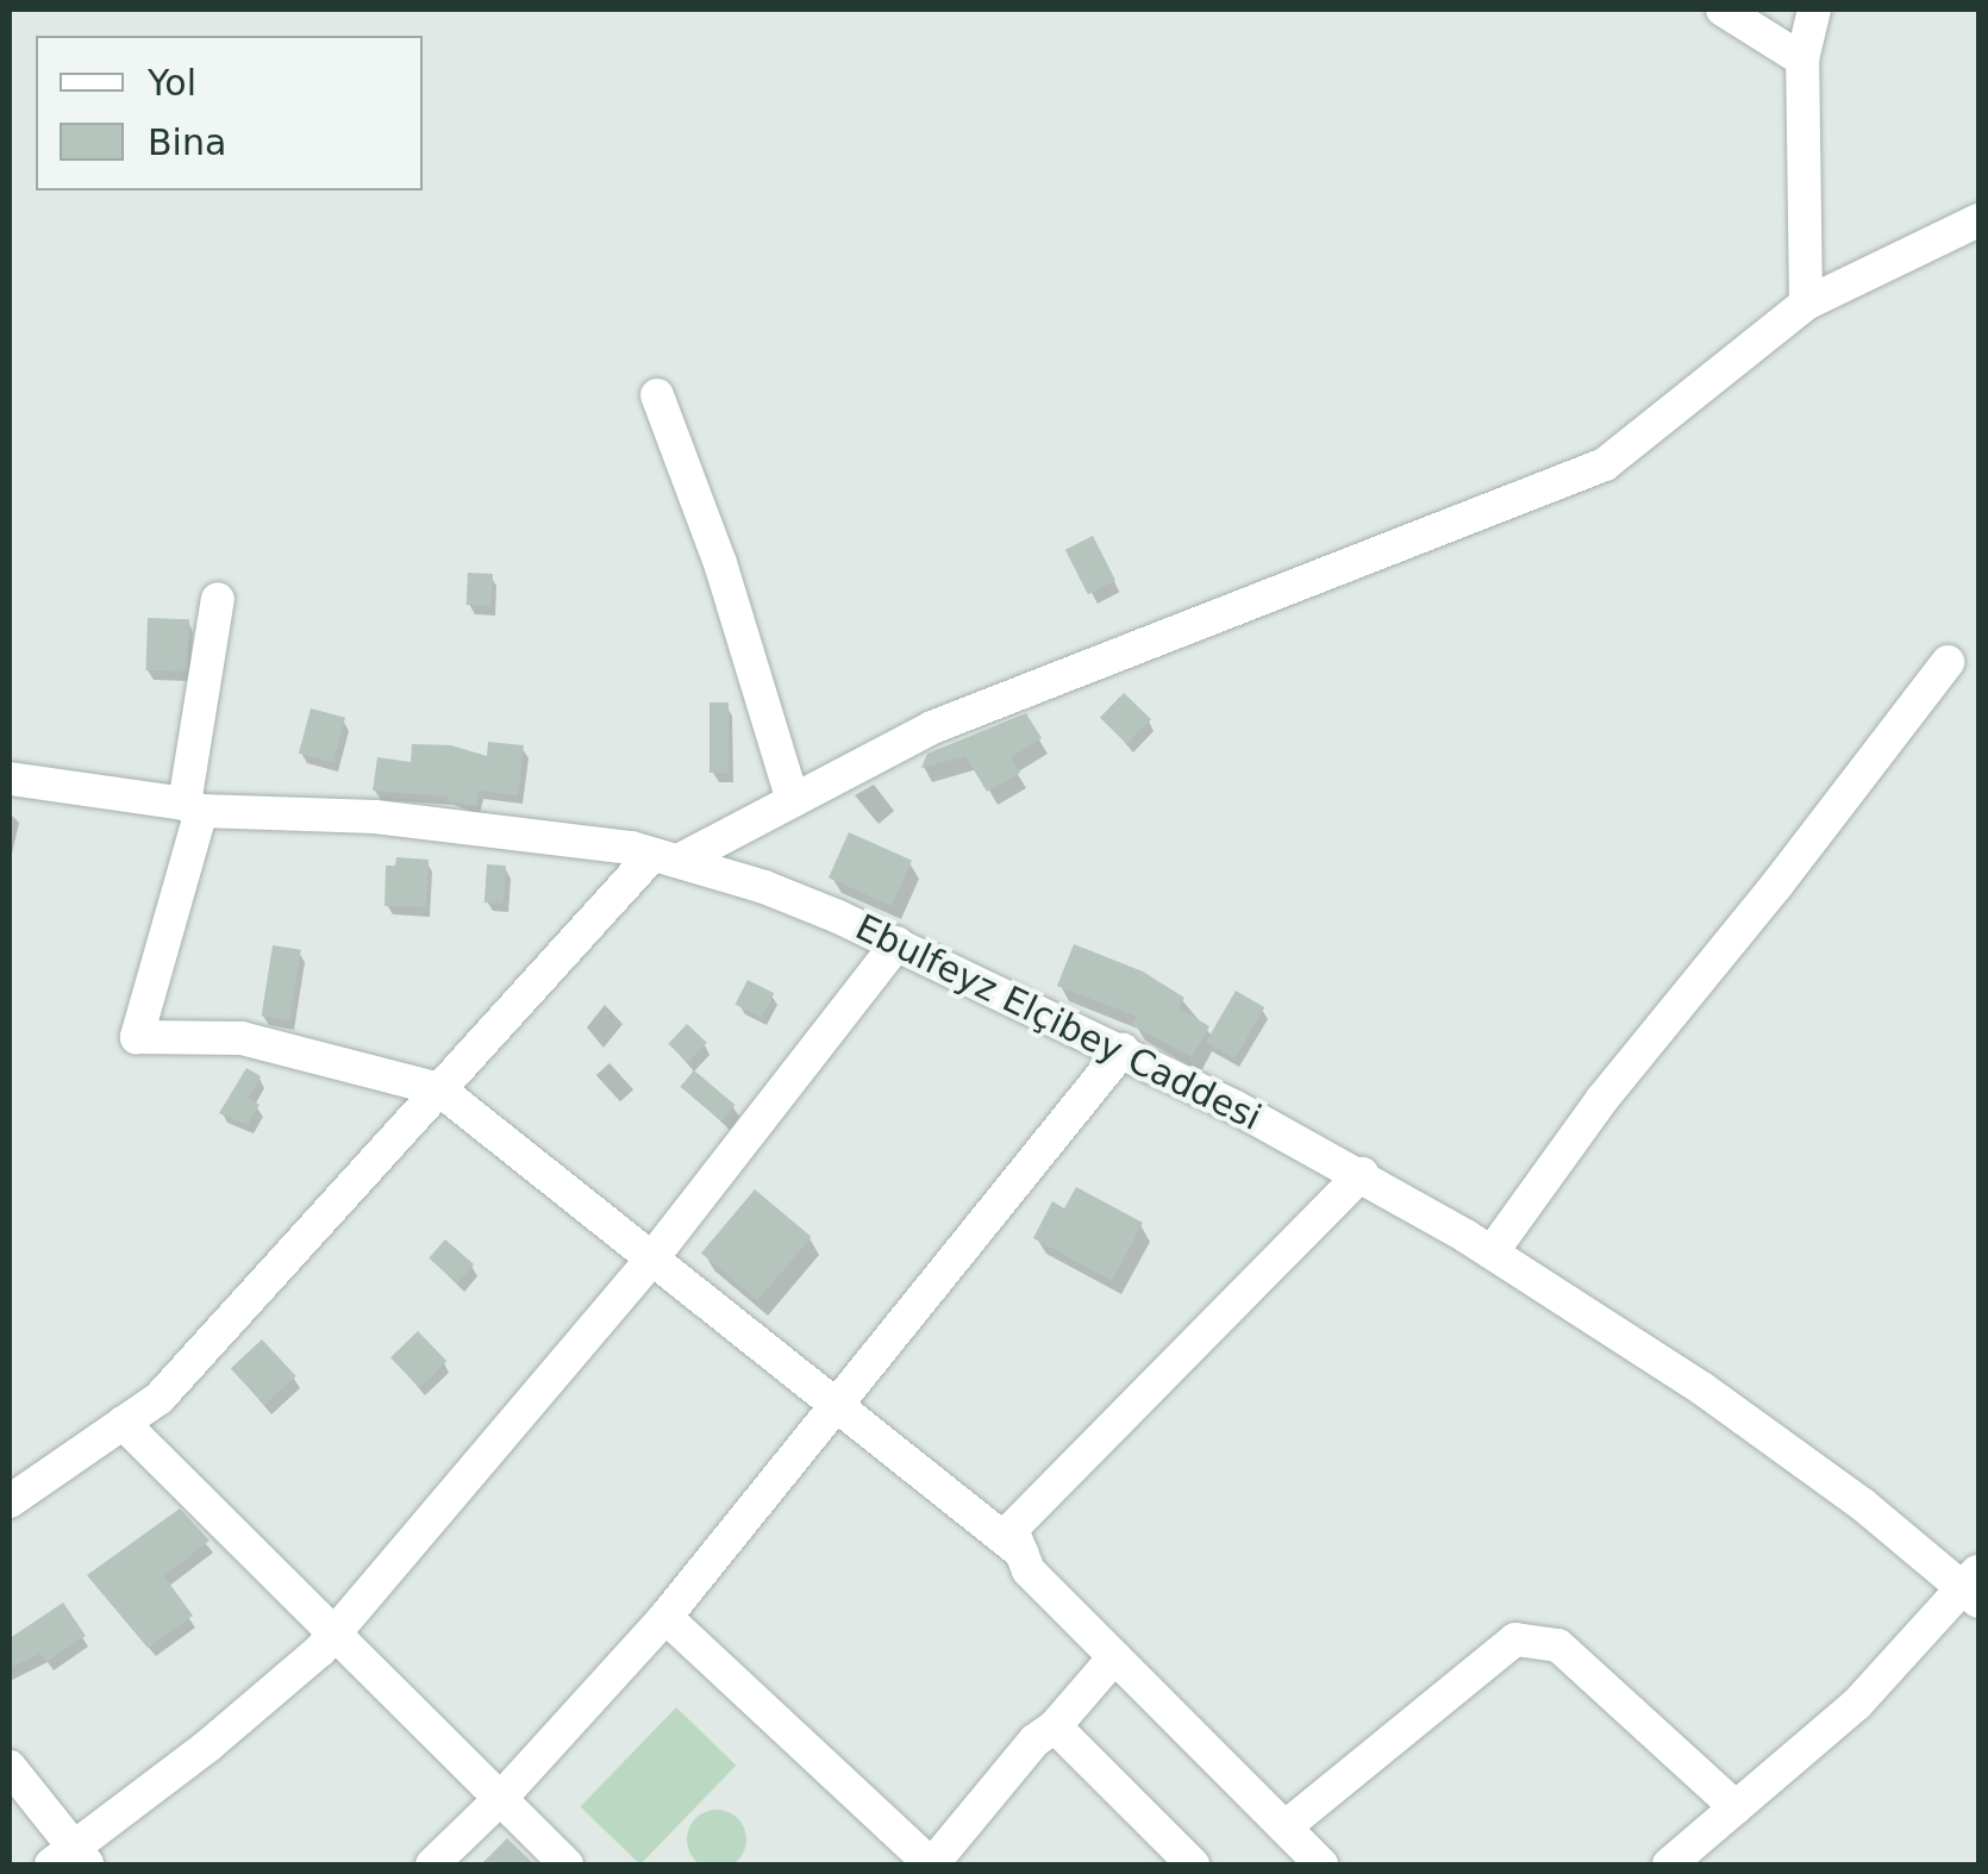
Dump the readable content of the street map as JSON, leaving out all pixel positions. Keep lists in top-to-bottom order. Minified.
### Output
{"streets":{"street":["Ebulfeyz Elçibey Caddesi"]},"legend":["Yol","Bina"]}
